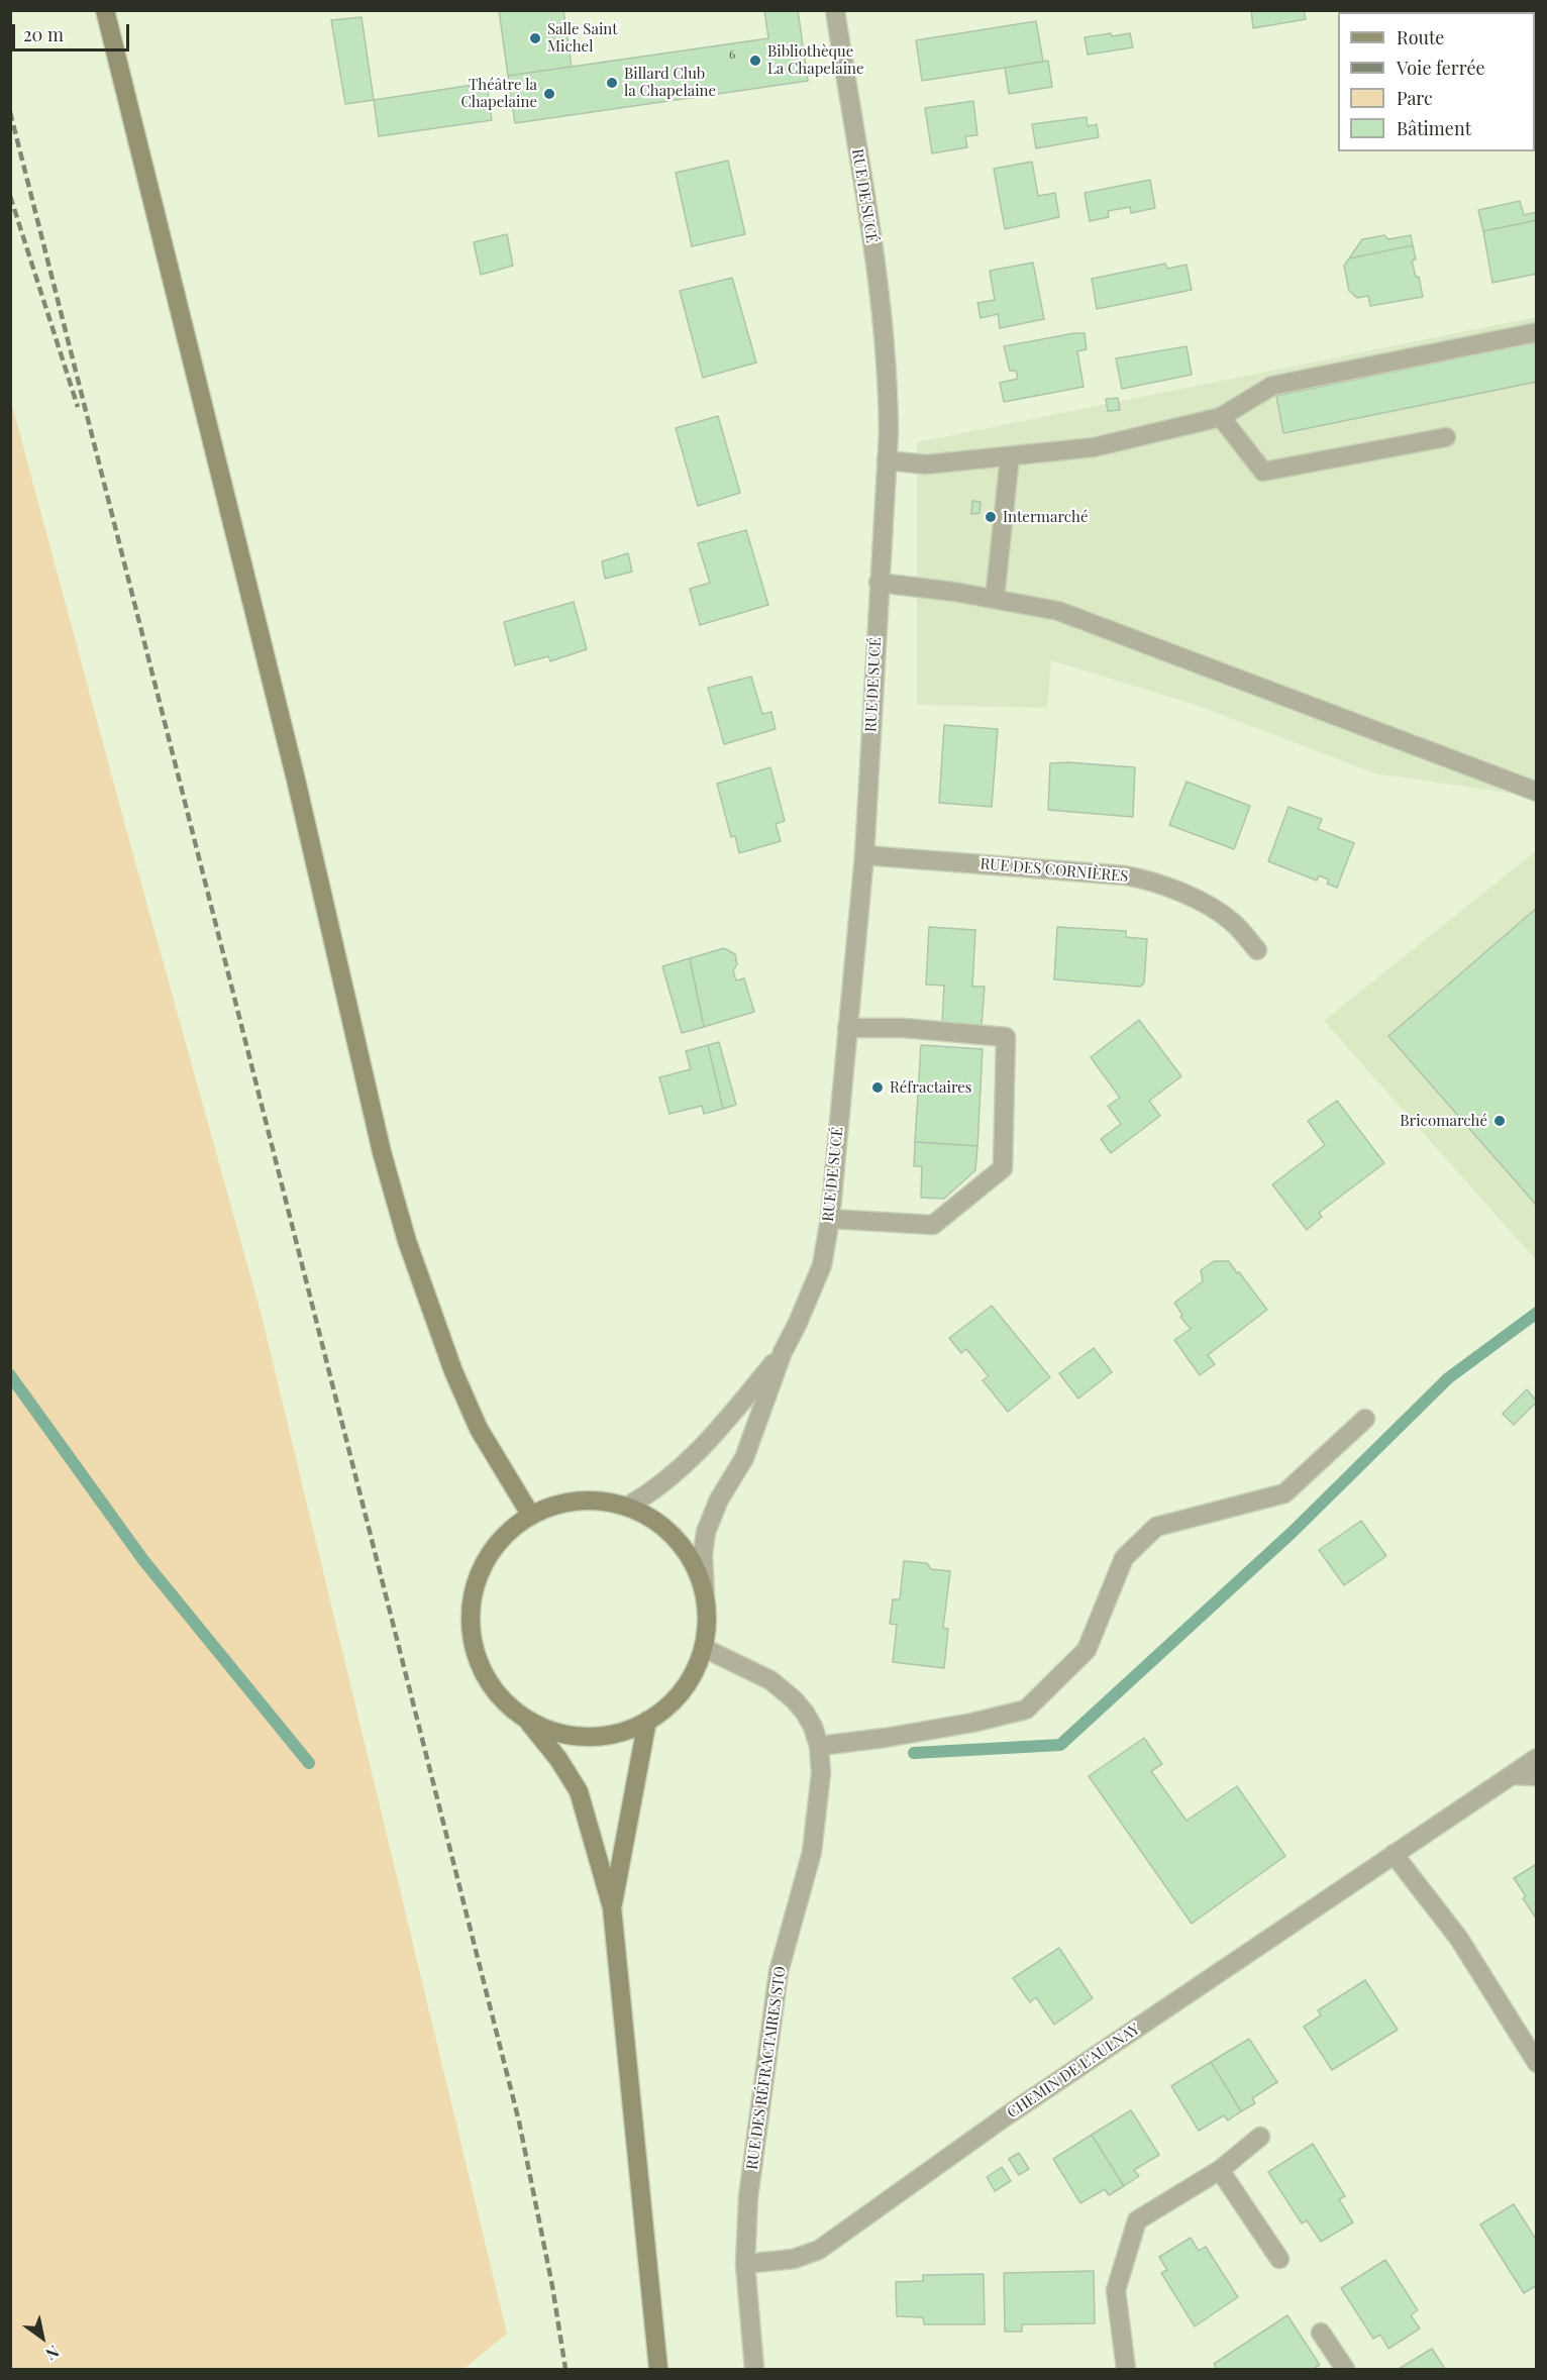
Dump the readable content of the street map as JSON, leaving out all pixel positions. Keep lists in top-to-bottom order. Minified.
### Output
{"streets":{"street":["RUE DE SUCÉ","RUE DES CORNIÈRES","RUE DES RÉFRACTAIRES STO","CHEMIN DE L'AULNAY"]},"crossings":[["RUE DE SUCÉ","RUE DES CORNIÈRES"],["RUE DES RÉFRACTAIRES STO","CHEMIN DE L'AULNAY"]],"places":["Salle Saint Michel","Bibliothèque La Chapelaine","Billard Club la Chapelaine","Théâtre la Chapelaine","Intermarché","Réfractaires","Bricomarché"],"house_numbers":["6"],"legend":["Route","Voie ferrée","Parc","Bâtiment"],"scale_bar":"20 m","north":"bottom right"}
